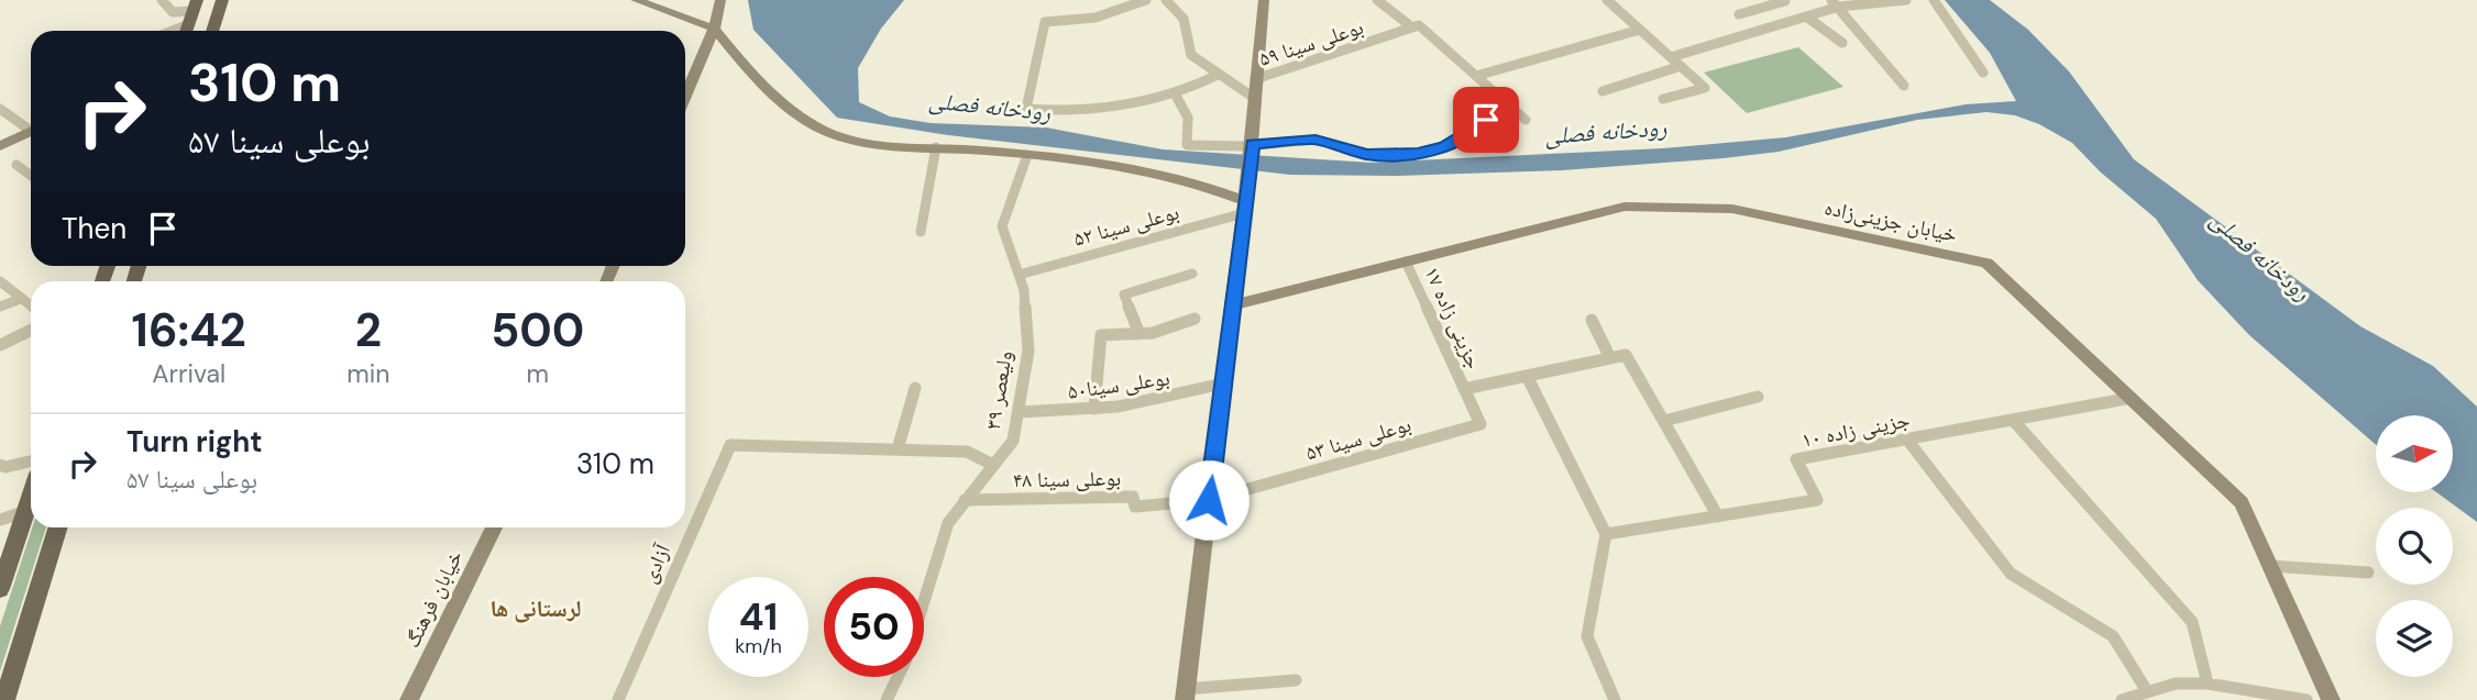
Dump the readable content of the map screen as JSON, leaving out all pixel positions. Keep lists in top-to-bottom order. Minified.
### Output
{"streets":{"street":["بوعلی سینا ۵۹","خیابان جزینی‌زاده","بوعلی سینا ۵۲","جزینی زاده ۱۷","بوعلی سینا۵۰","ولیعصر ۳۹","جزینی زاده ۱۰","بوعلی سینا ۵۳","بوعلی سینا ۴۸","آزادی","خیابان فرهنگ"]},"crossings":[["خیابان جزینی‌زاده","جزینی زاده ۱۷"],["خیابان جزینی‌زاده","جزینی زاده ۱۰"],["بوعلی سینا ۵۲","ولیعصر ۳۹"],["جزینی زاده ۱۷","بوعلی سینا ۵۳"],["بوعلی سینا۵۰","ولیعصر ۳۹"],["ولیعصر ۳۹","بوعلی سینا ۴۸"],["بوعلی سینا ۵۳","بوعلی سینا ۴۸"]],"districts":["لرستانی ها"],"water":["رودخانه فصلی"],"north":"right","page":{"turn":["310 m","بوعلی سینا ۵۷"],"then":"Then","eta":["16:42","Arrival","2","min","500","m"],"list":[{"name":"Turn right","note":"بوعلی سینا ۵۷","value":"310 m"}],"speed":"41 km/h","limit":"50"}}
